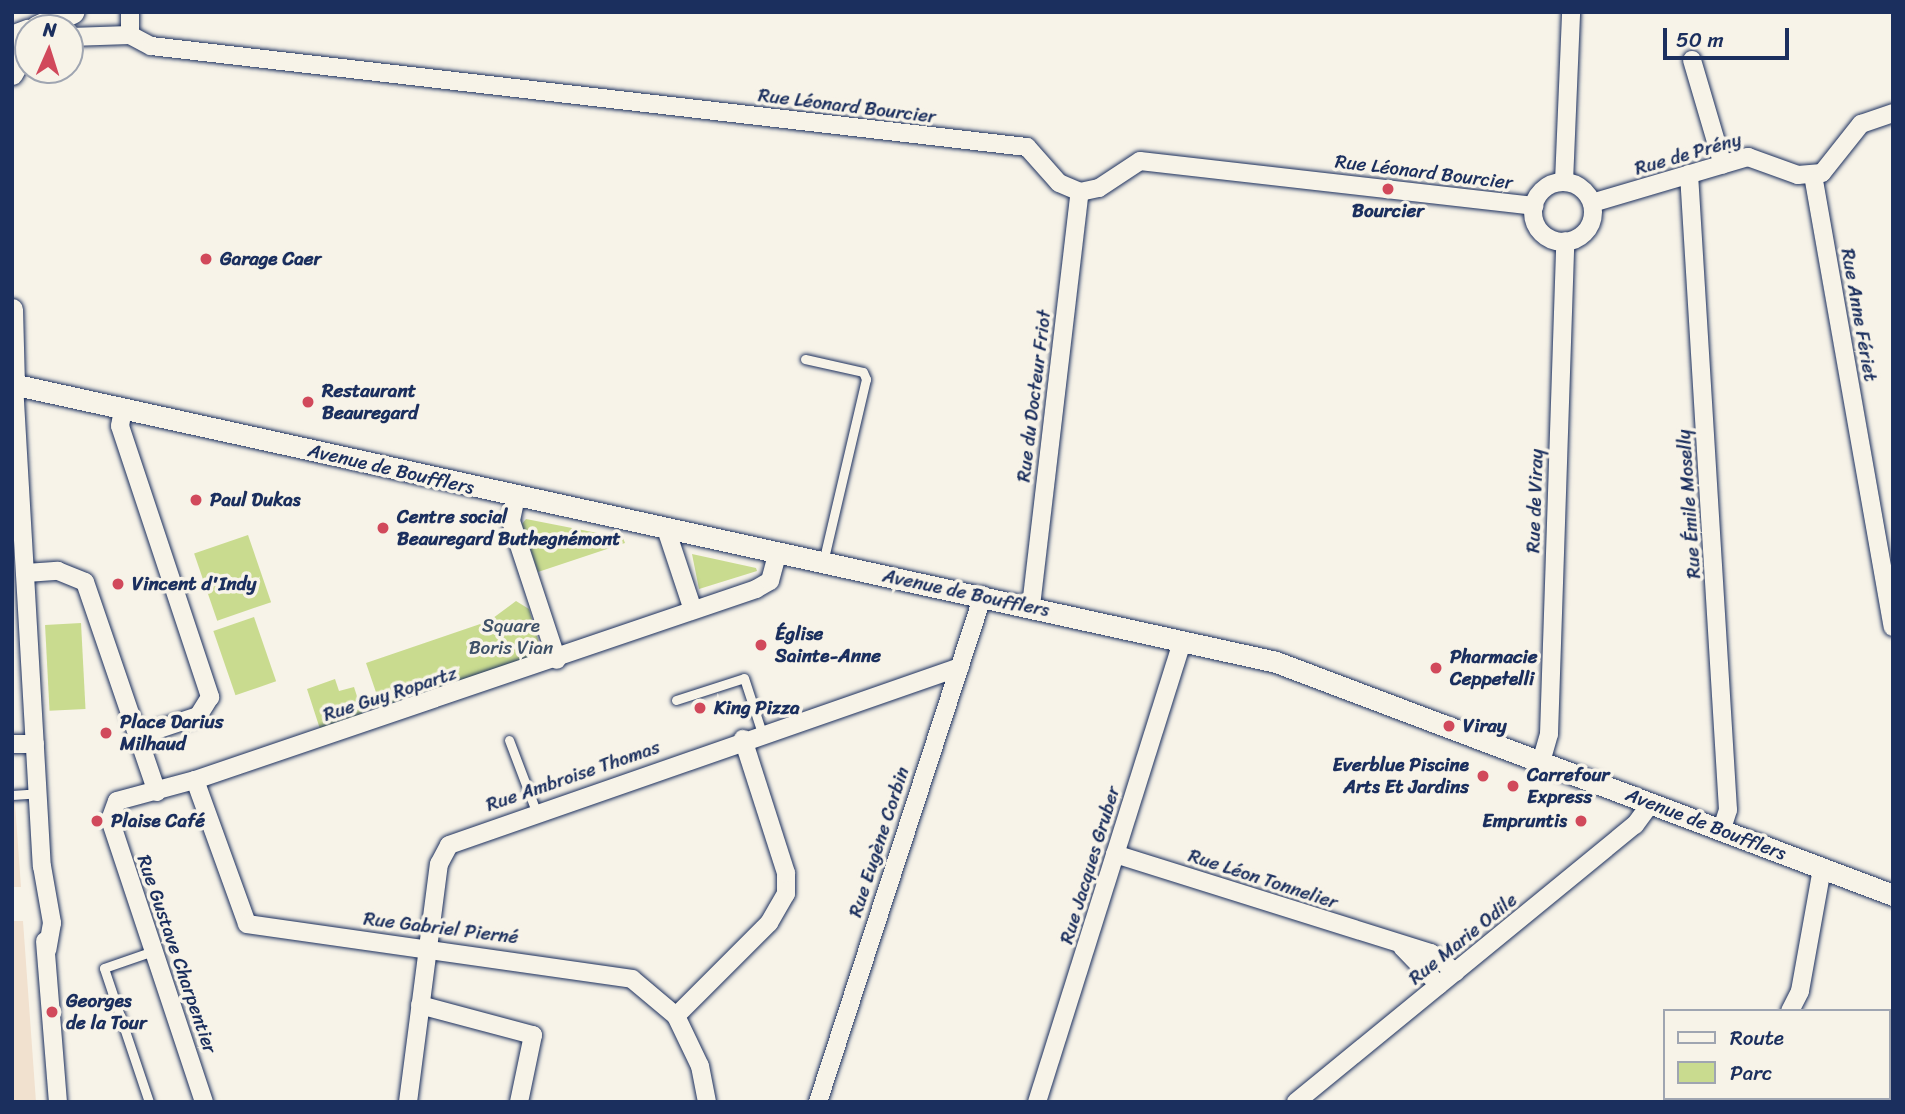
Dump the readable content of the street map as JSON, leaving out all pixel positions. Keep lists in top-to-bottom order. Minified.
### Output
{"streets":{"street":["Rue Léonard Bourcier","Rue de Prény","Rue Anne Fériet","Rue du Docteur Friot","Avenue de Boufflers","Rue de Viray","Rue Émile Moselly","Rue Guy Ropartz","Rue Ambroise Thomas","Rue Eugène Corbin","Rue Jacques Gruber","Rue Léon Tonnelier","Rue Gabriel Pierné","Rue Marie Odile","Rue Gustave Charpentier"]},"crossings":[["Rue Léonard Bourcier","Rue de Prény"],["Rue Léonard Bourcier","Rue du Docteur Friot"],["Rue Léonard Bourcier","Rue de Viray"],["Rue de Prény","Rue Anne Fériet"],["Rue de Prény","Rue de Viray"],["Rue de Prény","Rue Émile Moselly"],["Rue du Docteur Friot","Avenue de Boufflers"],["Avenue de Boufflers","Rue de Viray"],["Avenue de Boufflers","Rue Émile Moselly"],["Avenue de Boufflers","Rue Guy Ropartz"],["Avenue de Boufflers","Rue Eugène Corbin"],["Avenue de Boufflers","Rue Jacques Gruber"],["Avenue de Boufflers","Rue Marie Odile"],["Rue Guy Ropartz","Rue Gabriel Pierné"],["Rue Guy Ropartz","Rue Gustave Charpentier"],["Rue Ambroise Thomas","Rue Eugène Corbin"],["Rue Ambroise Thomas","Rue Gabriel Pierné"],["Rue Jacques Gruber","Rue Léon Tonnelier"],["Rue Léon Tonnelier","Rue Marie Odile"]],"parks":["Square Boris Vian"],"places":["Bourcier","Garage Caer","Restaurant Beauregard","Paul Dukas","Centre social Beauregard Buthegnémont","Vincent d'Indy","Église Sainte-Anne","Pharmacie Ceppetelli","King Pizza","Viray","Place Darius Milhaud","Everblue Piscine Arts Et Jardins","Carrefour Express","Plaise Café","Empruntis","Georges de la Tour"],"legend":["Route","Parc"],"scale_bar":"50 m","north":"top"}
